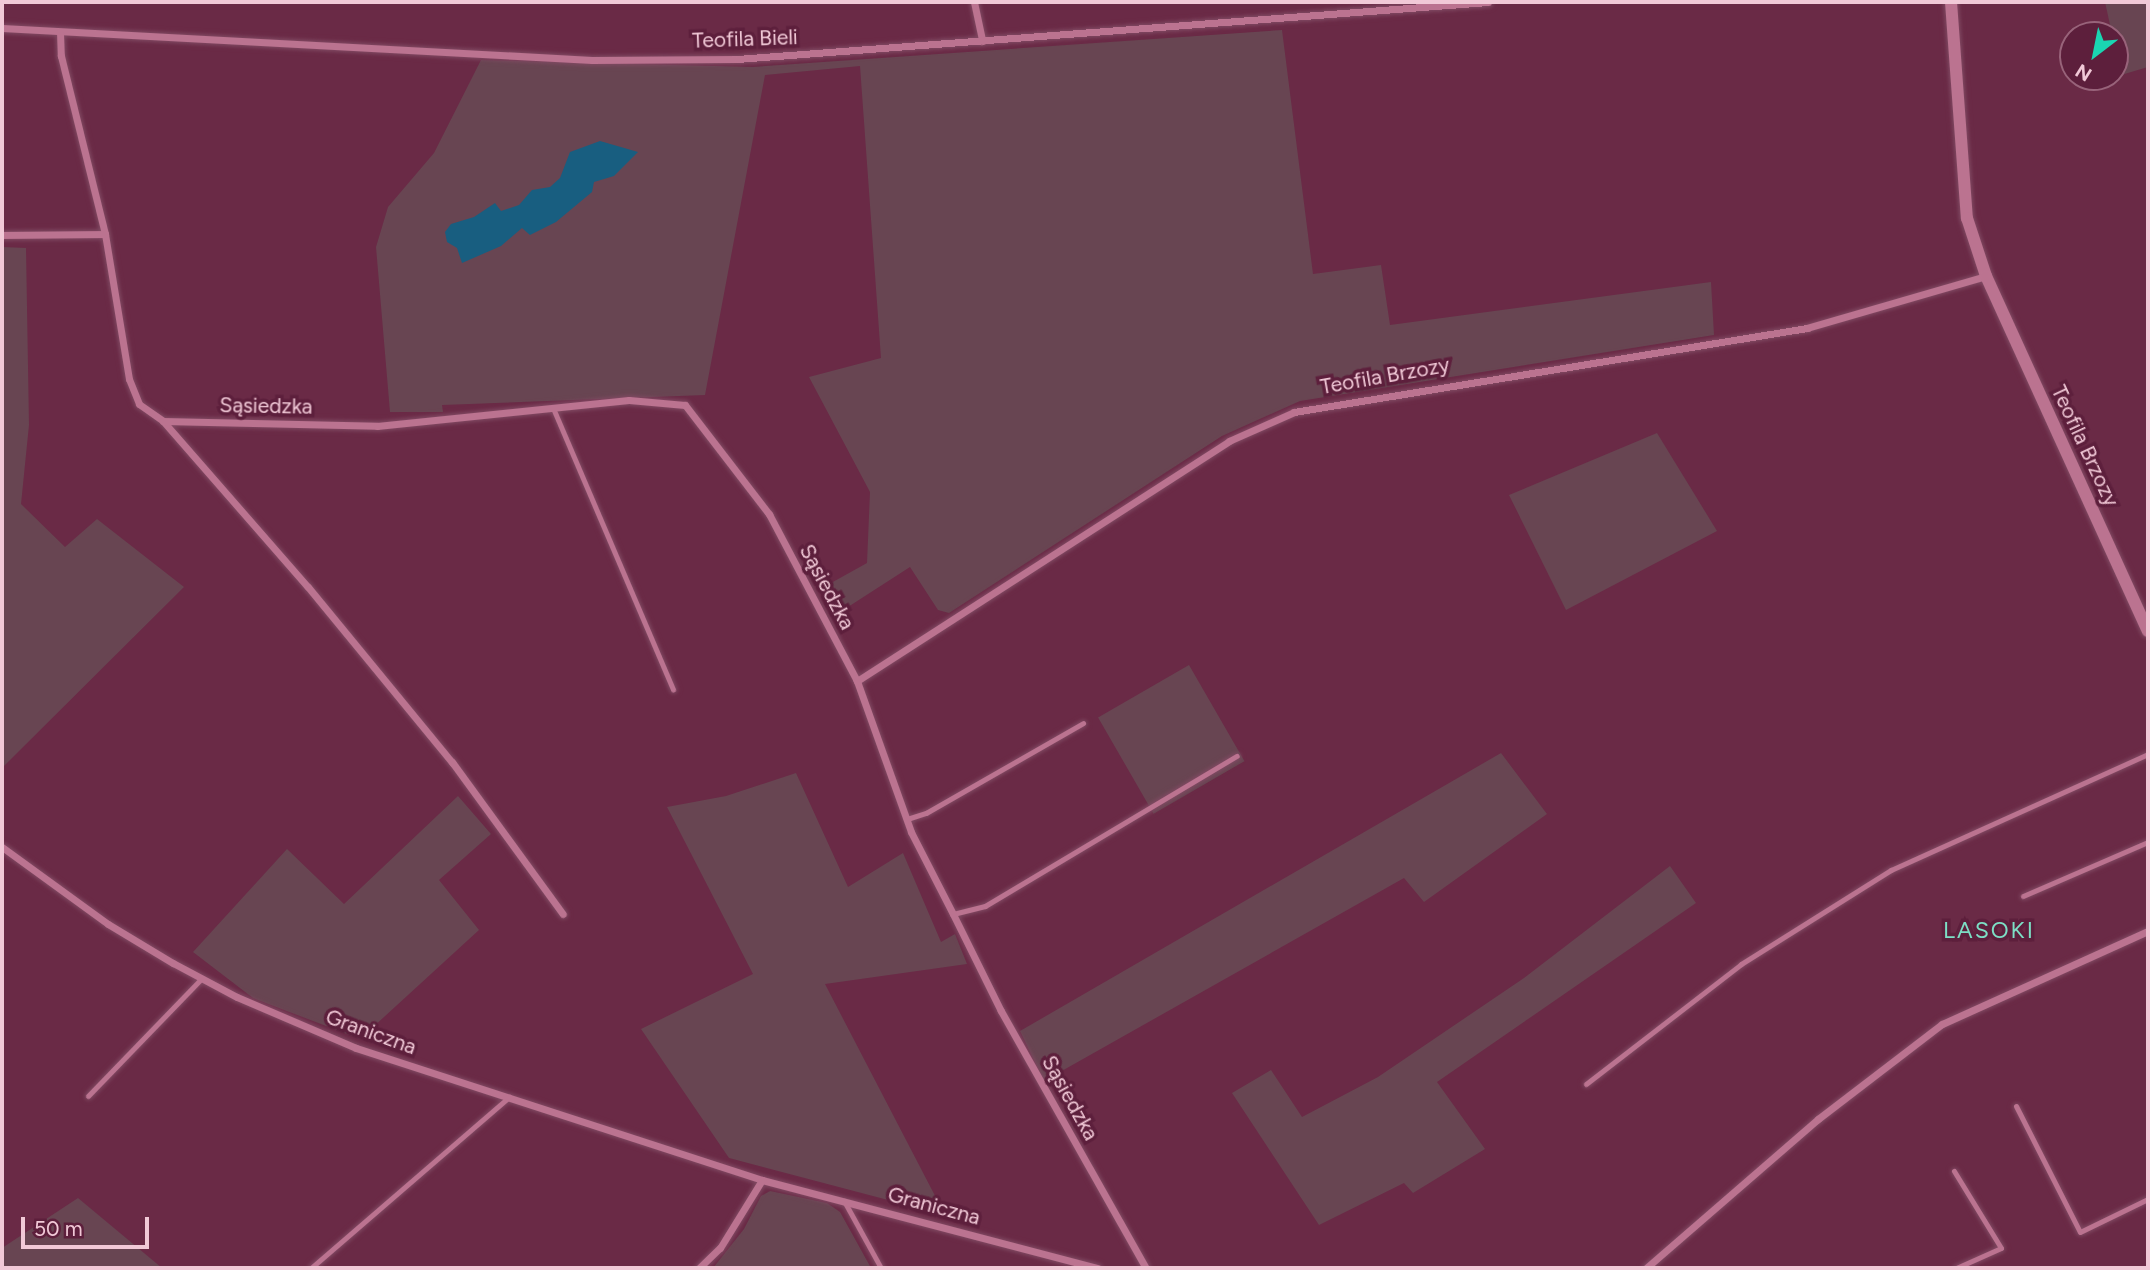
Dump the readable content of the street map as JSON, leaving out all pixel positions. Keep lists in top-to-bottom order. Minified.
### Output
{"streets":{"street":["Teofila Bieli","Teofila Brzozy","Sąsiedzka","Graniczna"]},"crossings":[["Teofila Brzozy","Sąsiedzka"]],"districts":["LASOKI"],"scale_bar":"50 m","north":"bottom left"}
